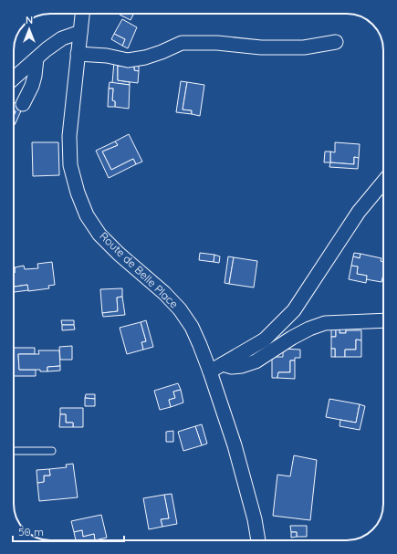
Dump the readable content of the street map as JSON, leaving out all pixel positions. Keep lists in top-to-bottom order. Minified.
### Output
{"streets":{"street":["Route de Belle Place"]},"scale_bar":"50 m","north":"top"}
